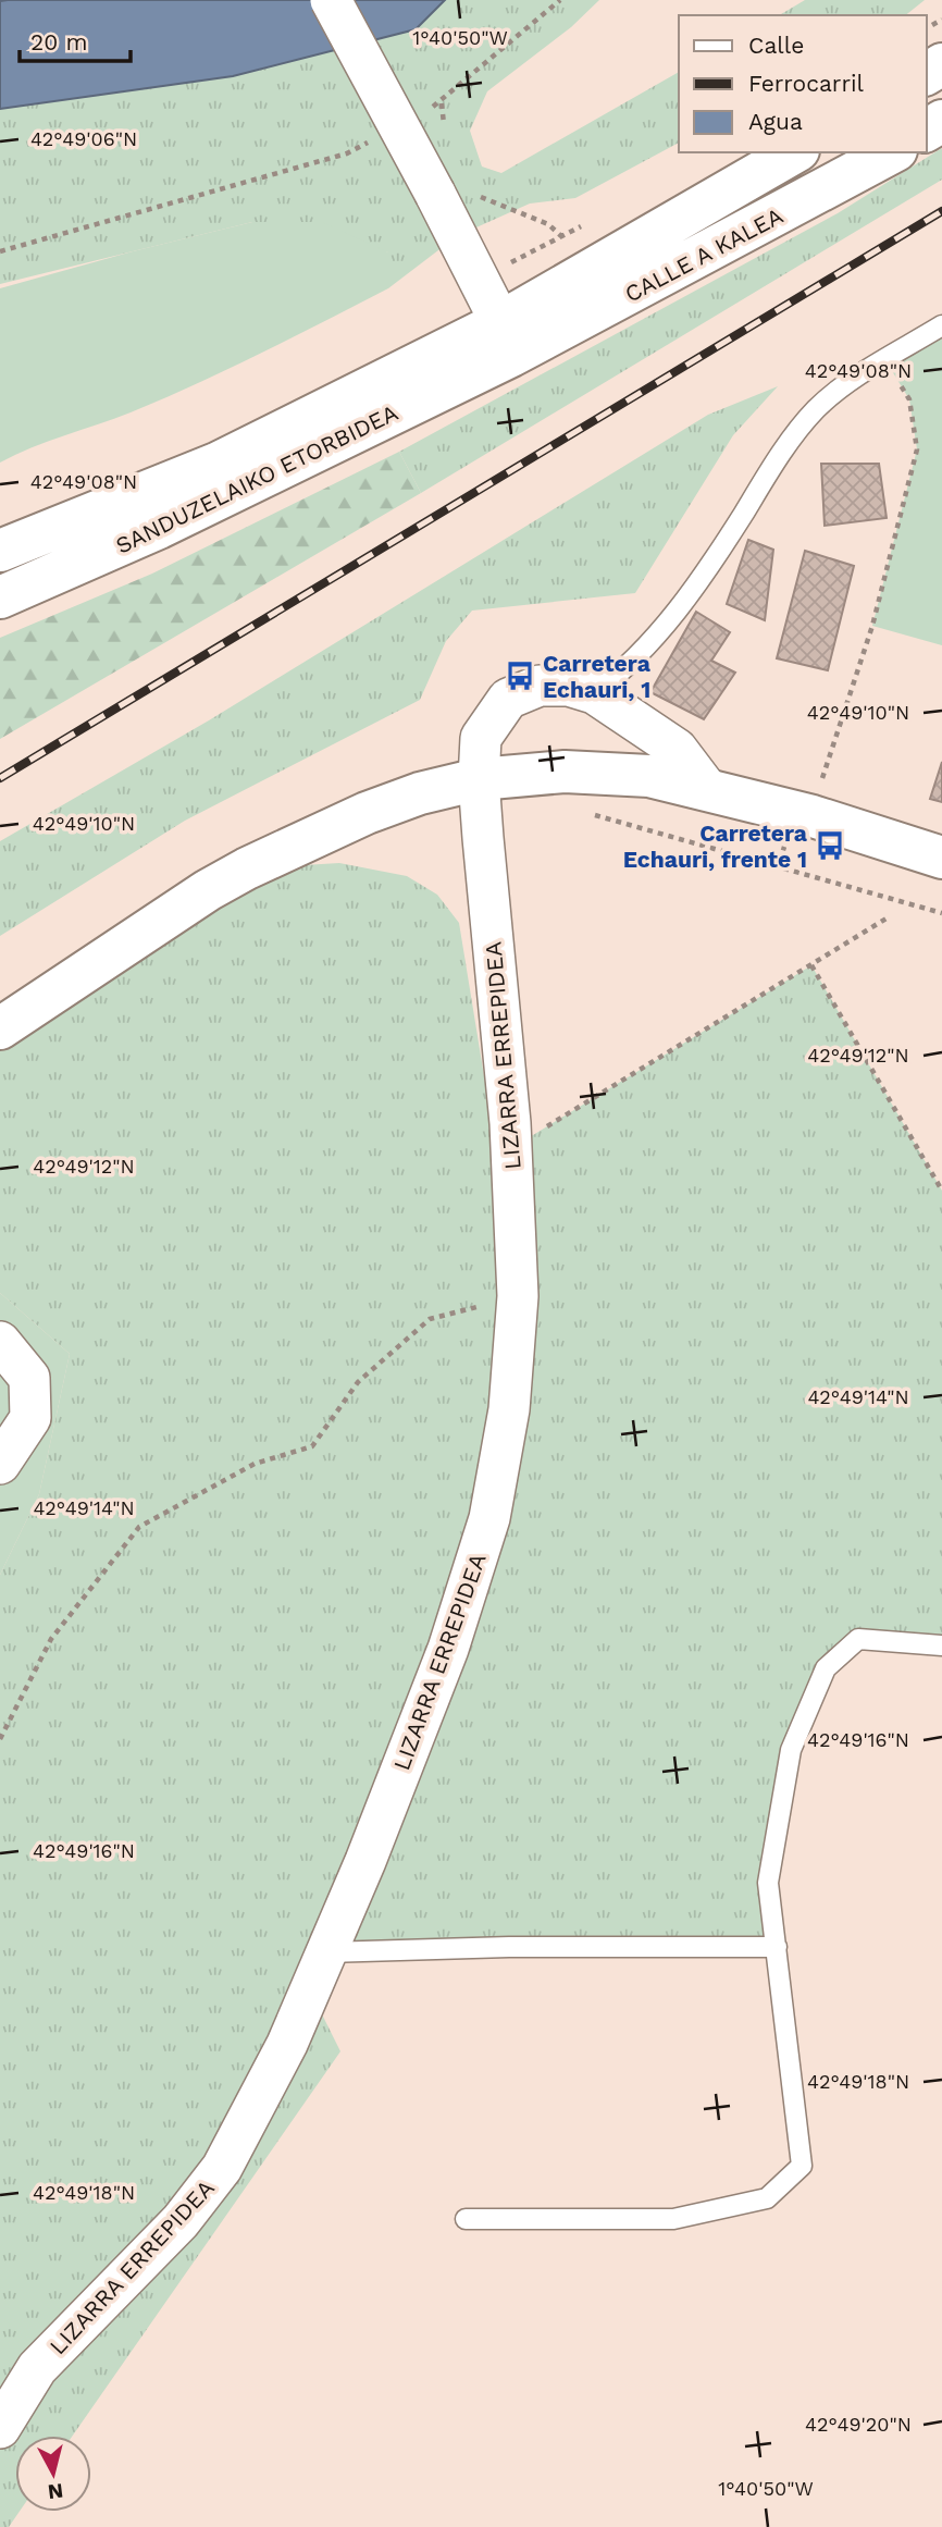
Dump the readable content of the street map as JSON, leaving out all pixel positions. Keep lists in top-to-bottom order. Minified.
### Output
{"streets":{"main road":["CALLE A KALEA","SANDUZELAIKO ETORBIDEA"],"street":["LIZARRA ERREPIDEA"]},"crossings":[["CALLE A KALEA","SANDUZELAIKO ETORBIDEA"]],"places":{"bus stop":["Carretera Echauri, 1","Carretera Echauri, frente 1"]},"legend":["Calle","Ferrocarril","Agua"],"scale_bar":"20 m","north":"bottom","coordinates":["1°40'50\"W","42°49'06\"N","42°49'08\"N","42°49'10\"N","42°49'12\"N","42°49'14\"N","42°49'16\"N","42°49'18\"N","42°49'20\"N"]}
